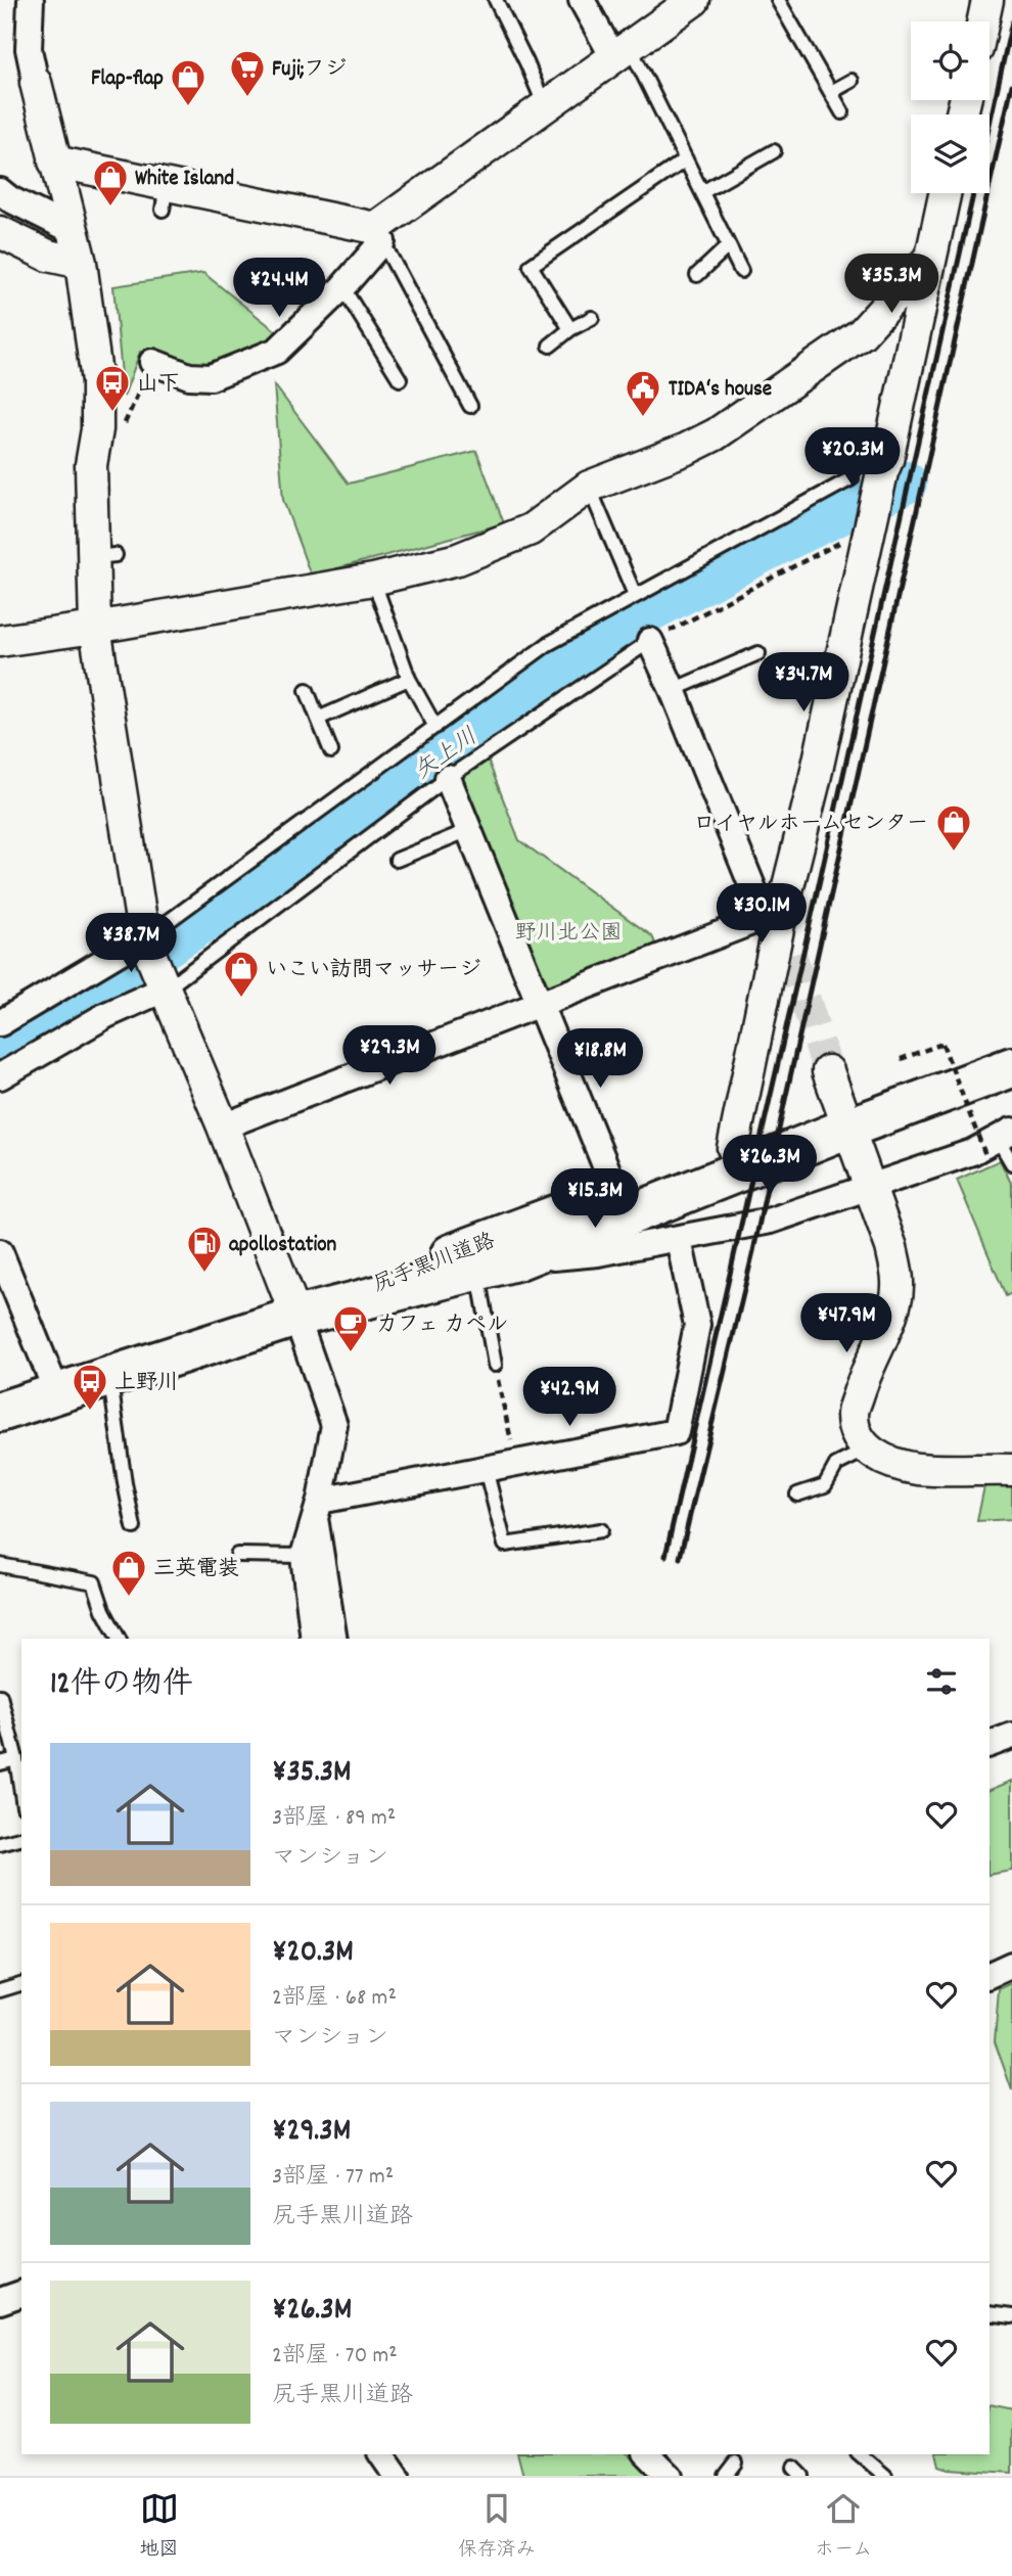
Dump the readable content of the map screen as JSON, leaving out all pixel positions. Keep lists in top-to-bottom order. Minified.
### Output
{"streets":{"main road":["尻手黒川道路"]},"water":["矢上川"],"parks":["野川北公園"],"places":{"supermarket":["Fuji;フジ"],"shop":["Flap-flap","White Island","ロイヤルホームセンター","いこい訪問マッサージ","三英電装"],"bus stop":["山下","上野川"],"public building":["TIDA‘s house"],"fuel station":["apollostation"],"cafe":["カフェ カペル"]},"page":{"price":["¥35.3M","¥24.4M","¥20.3M","¥34.7M","¥30.1M","¥38.7M","¥29.3M","¥18.8M","¥26.3M","¥15.3M","¥47.9M","¥42.9M"],"heading":"12件の物件","list":[{"name":"¥35.3M","note":"3部屋 · 89 m² · マンション"},{"name":"¥20.3M","note":"2部屋 · 68 m² · マンション"},{"name":"¥29.3M","note":"3部屋 · 77 m² · 尻手黒川道路"},{"name":"¥26.3M","note":"2部屋 · 70 m² · 尻手黒川道路"}],"tabs":["地図","保存済み","ホーム"]}}
